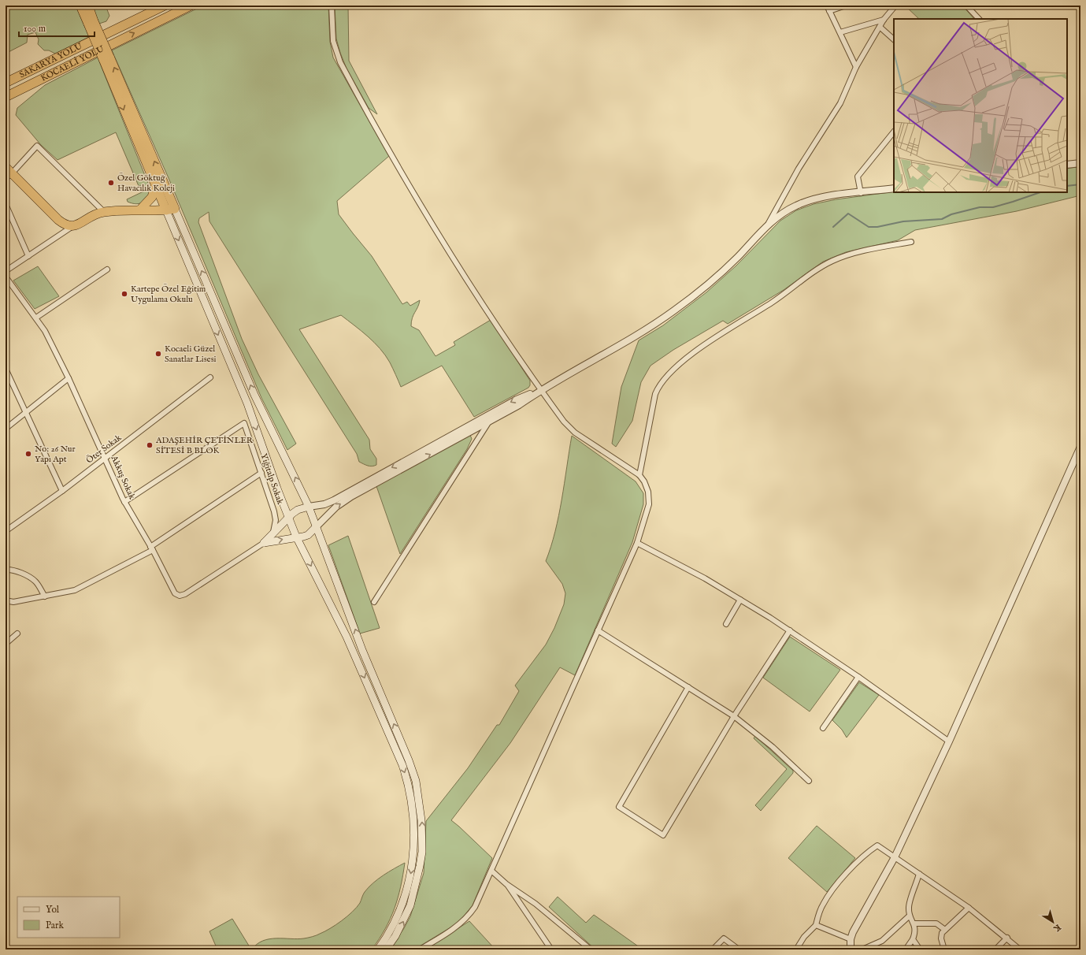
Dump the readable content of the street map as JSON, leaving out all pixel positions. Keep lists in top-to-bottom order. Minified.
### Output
{"streets":{"highway":["SAKARYA YOLU","KOCAELİ YOLU"],"street":["Öter Sokak","Akkuş Sokak","Yiğitalp Sokak"]},"crossings":[["Öter Sokak","Akkuş Sokak"]],"one_way":["KOCAELİ YOLU"],"places":["Özel Göktuğ Havacılık Koleji","Kartepe Özel Eğitim Uygulama Okulu","Kocaeli Güzel Sanatlar Lisesi","ADAŞEHİR ÇETİNLER SİTESİ B BLOK","No: 26 Nur Yapı Apt"],"legend":["Yol","Park"],"scale_bar":"100 m","north":"bottom right"}
